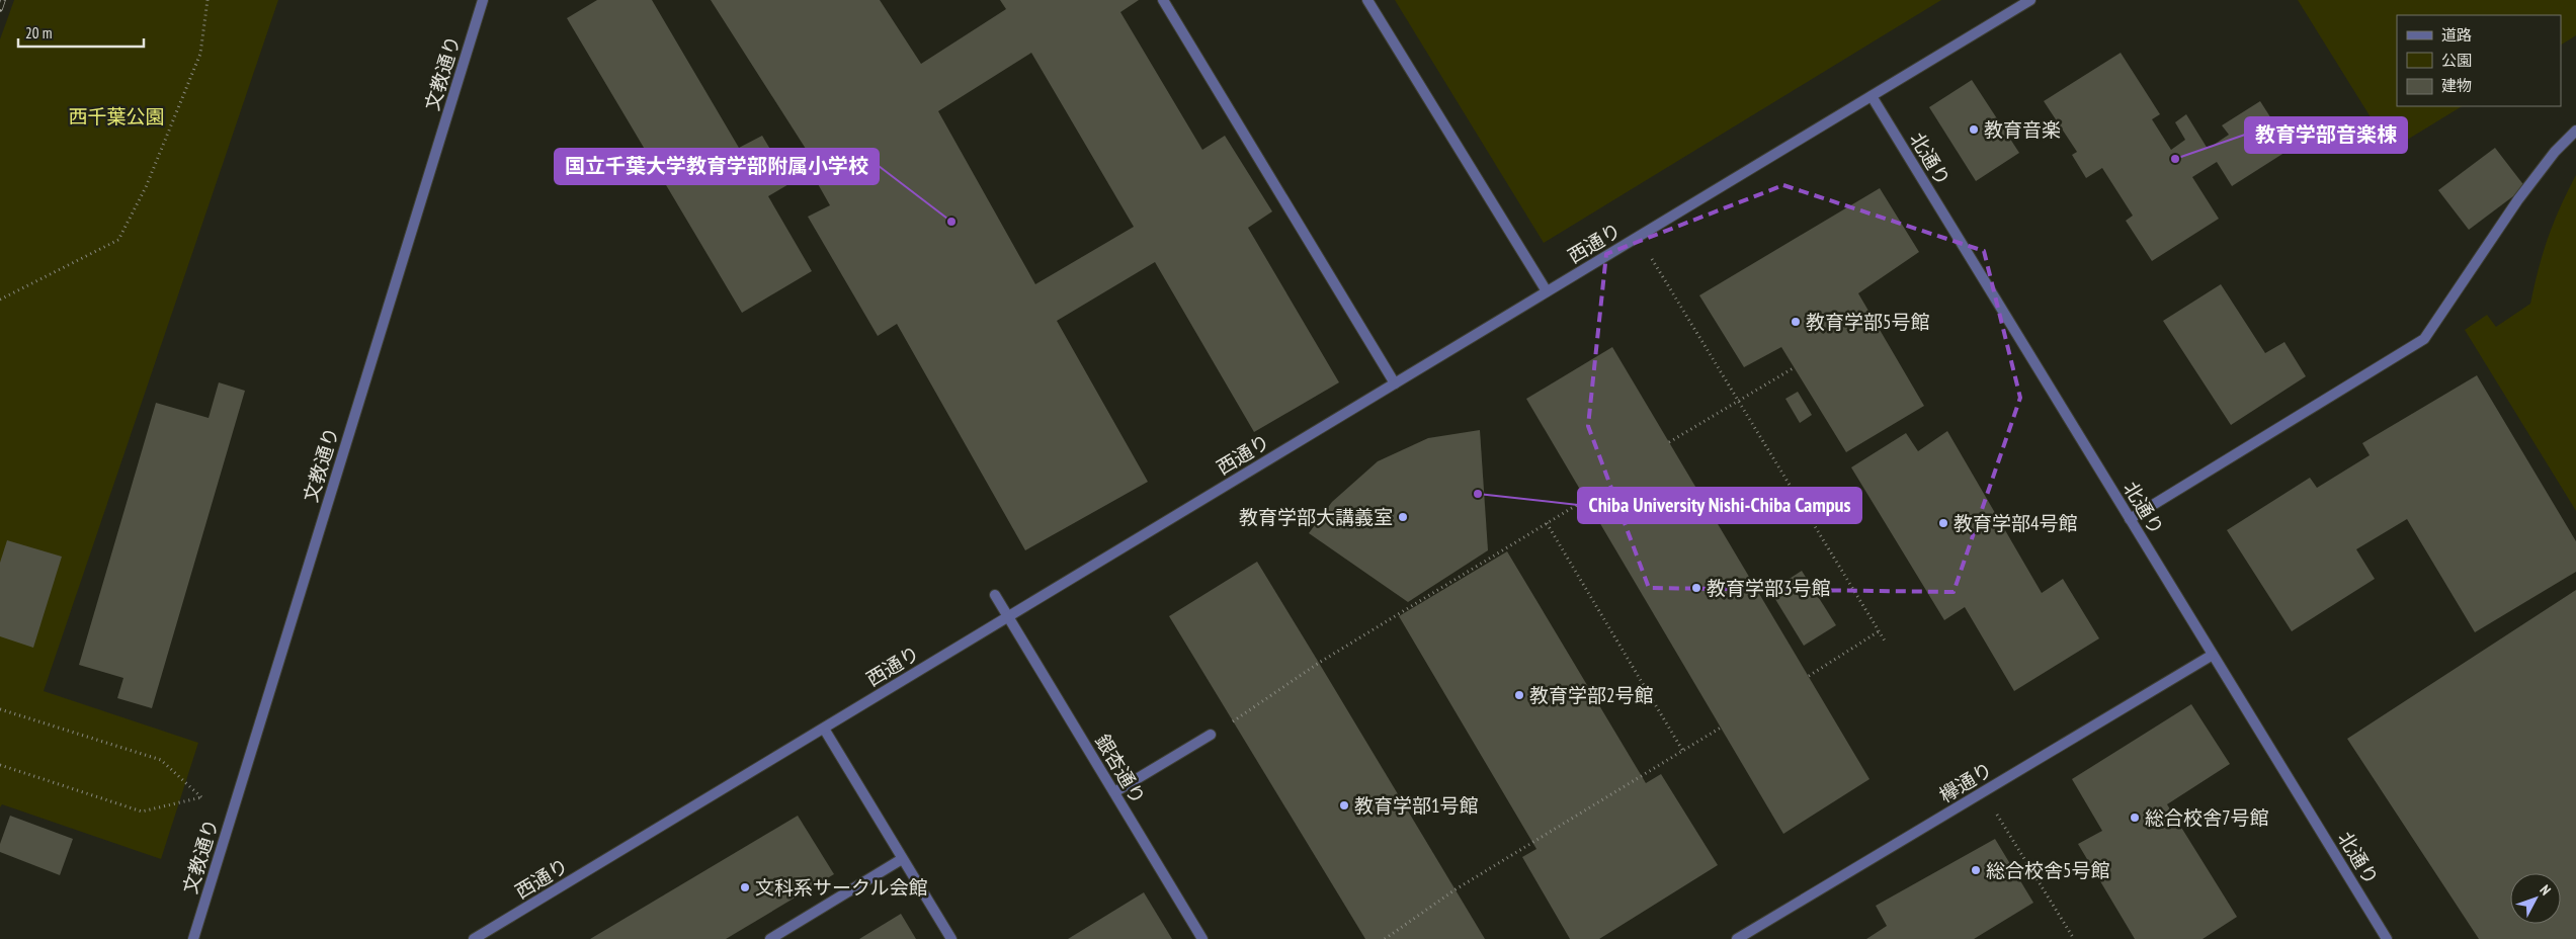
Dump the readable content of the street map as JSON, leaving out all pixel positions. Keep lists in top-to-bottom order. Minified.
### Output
{"streets":{"street":["文教通り","北通り","西通り","銀杏通り","欅通り"]},"crossings":[["北通り","西通り"],["北通り","欅通り"],["西通り","銀杏通り"]],"parks":["西千葉公園"],"places":["教育音楽","教育学部音楽棟","国立千葉大学教育学部附属小学校","教育学部5号館","Chiba University Nishi-Chiba Campus","教育学部大講義室","教育学部4号館","教育学部3号館","教育学部2号館","教育学部1号館","総合校舎7号館","総合校舎5号館","文科系サークル会館"],"legend":["道路","公園","建物"],"scale_bar":"20 m","north":"top right"}
